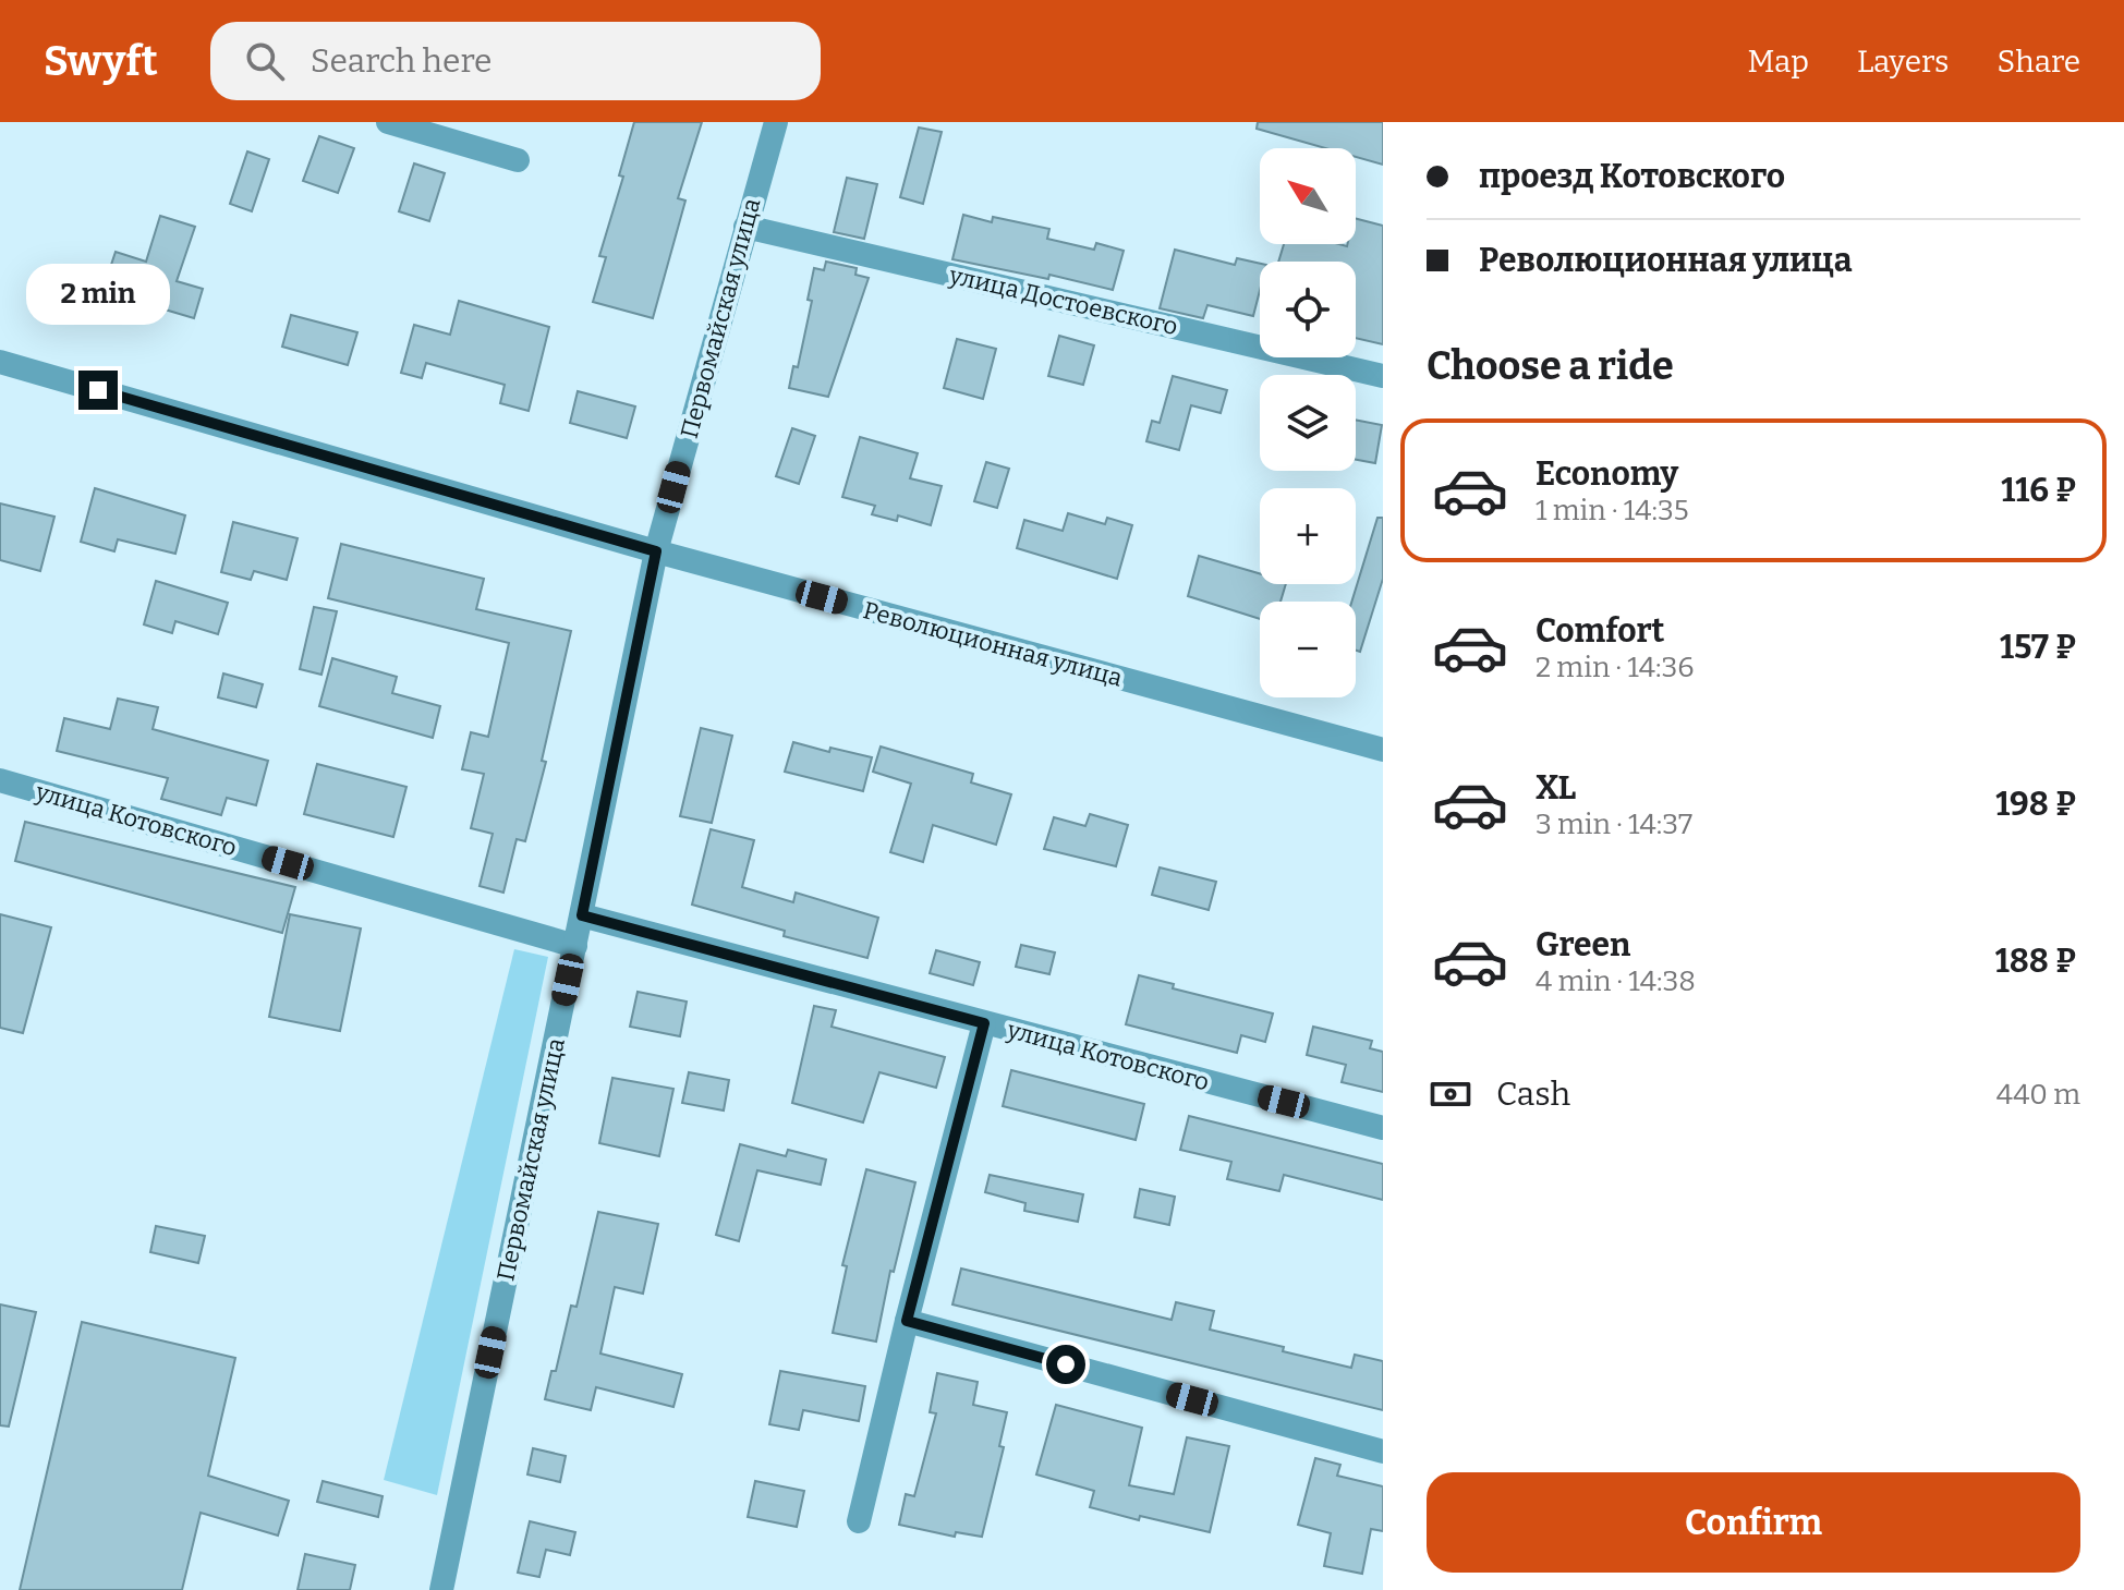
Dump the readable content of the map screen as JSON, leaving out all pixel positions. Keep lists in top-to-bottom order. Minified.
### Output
{"streets":{"street":["улица Достоевского","Первомайская улица","Революционная улица","улица Котовского"]},"crossings":[["улица Достоевского","Первомайская улица"],["Первомайская улица","Революционная улица"],["Первомайская улица","улица Котовского"]],"north":"top left","page":{"header":"Swyft","search":"Search here","nav":["Map","Layers","Share"],"banner":["проезд Котовского","Революционная улица"],"map_buttons":["+","−"],"bubble":"2 min","heading":"Choose a ride","list":[{"name":"Economy","note":"1 min · 14:35","value":"116 ₽"},{"name":"Comfort","note":"2 min · 14:36","value":"157 ₽"},{"name":"XL","note":"3 min · 14:37","value":"198 ₽"},{"name":"Green","note":"4 min · 14:38","value":"188 ₽"}],"pay":["Cash","440 m"],"buttons":"Confirm"}}
